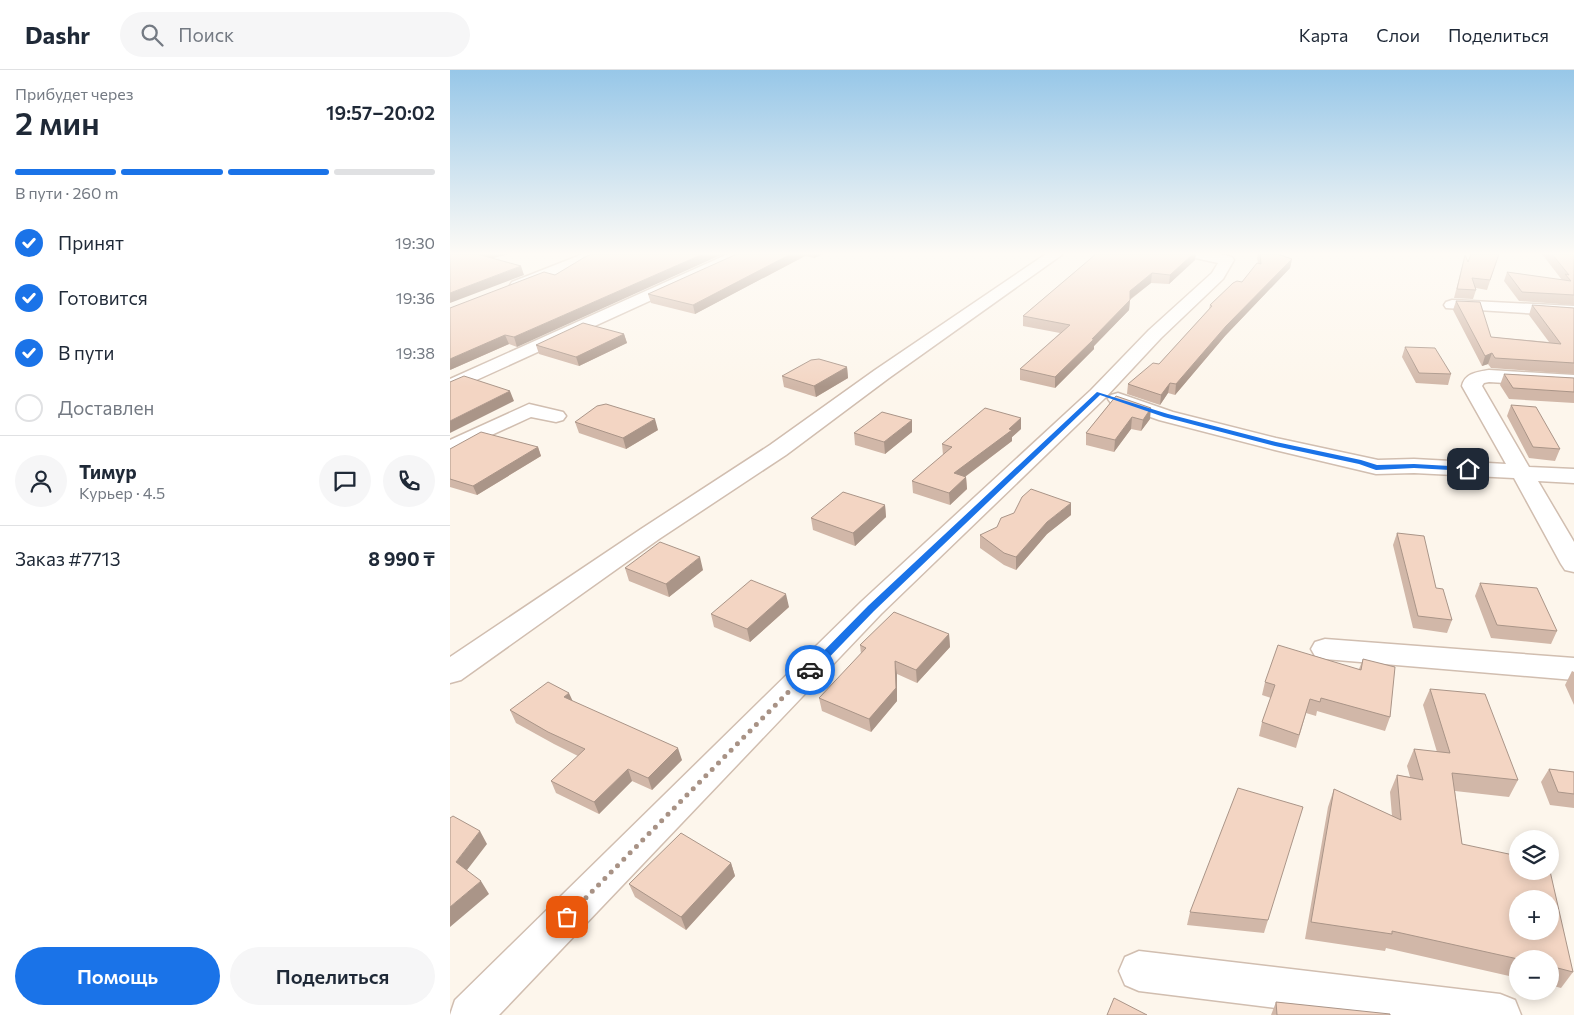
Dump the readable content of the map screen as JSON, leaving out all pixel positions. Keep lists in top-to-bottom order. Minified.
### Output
{"page":{"header":"Dashr","search":"Поиск","nav":["Карта","Слои","Поделиться"],"heading":["2 мин","Прибудет через","19:57–20:02"],"panel":["Тимур","Курьер · 4.5","Заказ #7713","8 990 ₸"],"bar":"В пути · 260 m","list":[["Принят","19:30"],["Готовится","19:36"],["В пути","19:38"],"Доставлен"],"map_buttons":["+","−"],"buttons":["Помощь","Поделиться"]}}
